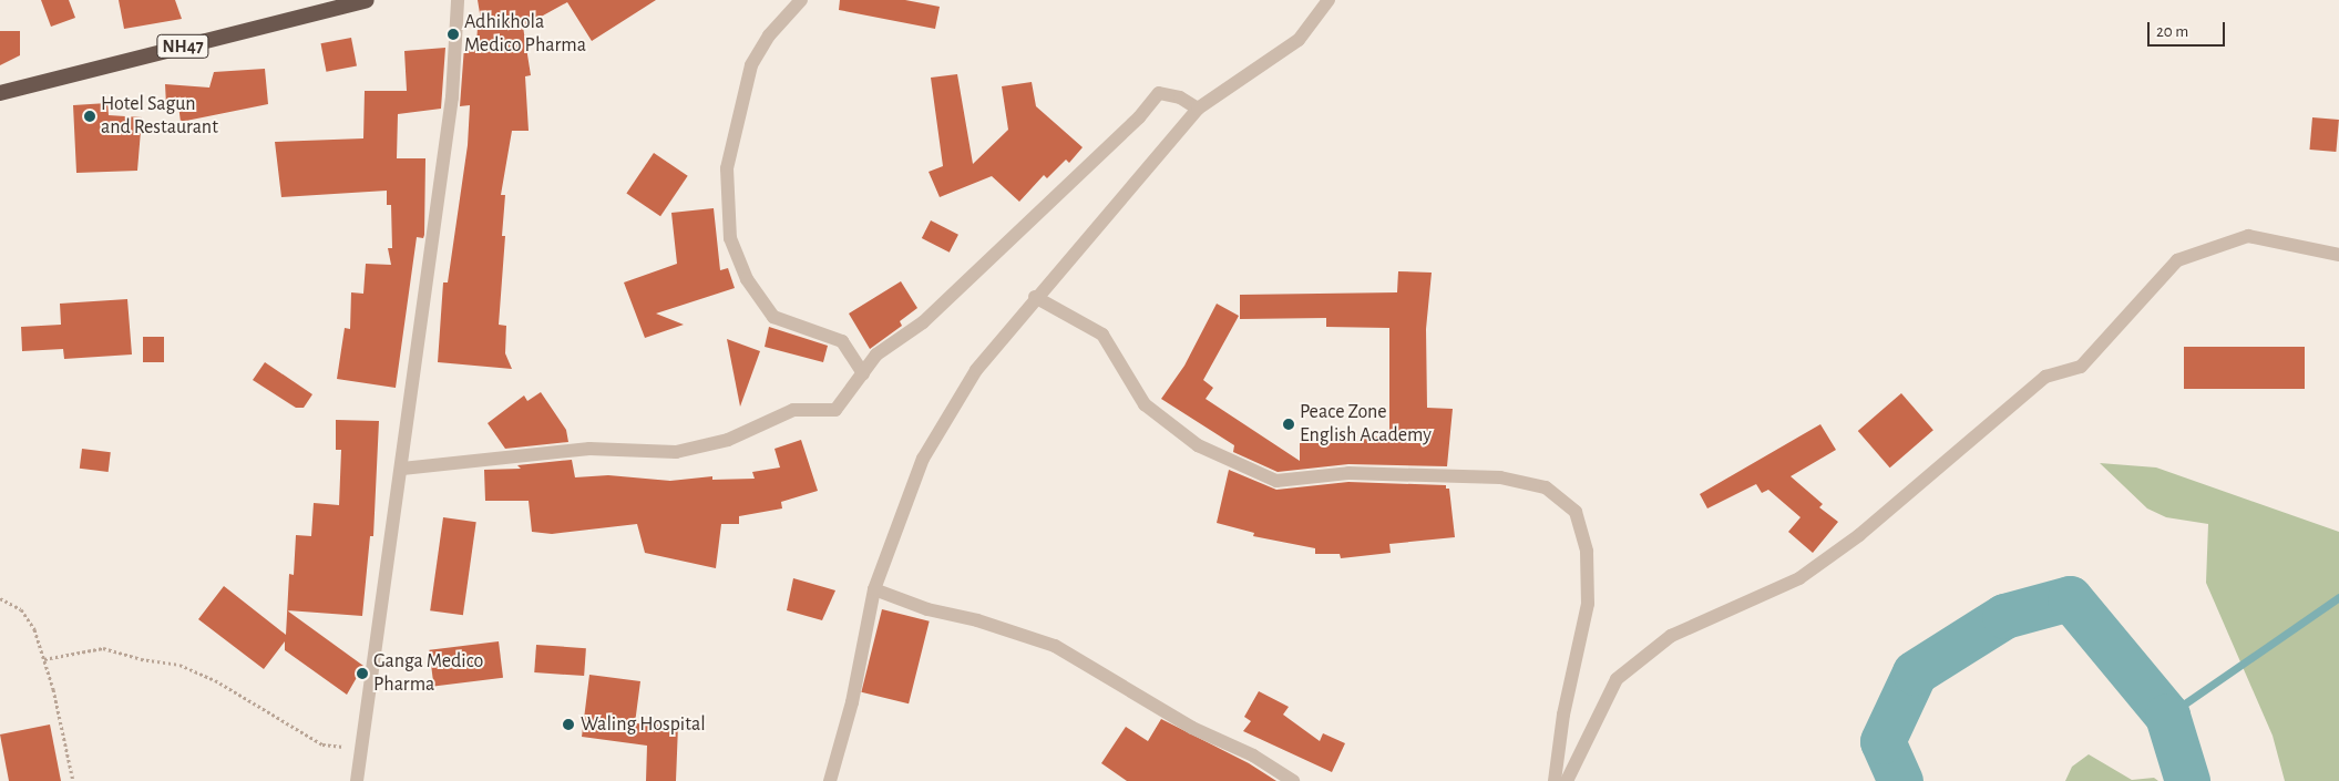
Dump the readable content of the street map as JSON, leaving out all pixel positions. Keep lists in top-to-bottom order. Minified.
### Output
{"streets":{"highway":["NH47"]},"places":["Adhikhola Medico Pharma","Hotel Sagun and Restaurant","Peace Zone English Academy","Ganga Medico Pharma","Waling Hospital"],"scale_bar":"20 m"}
